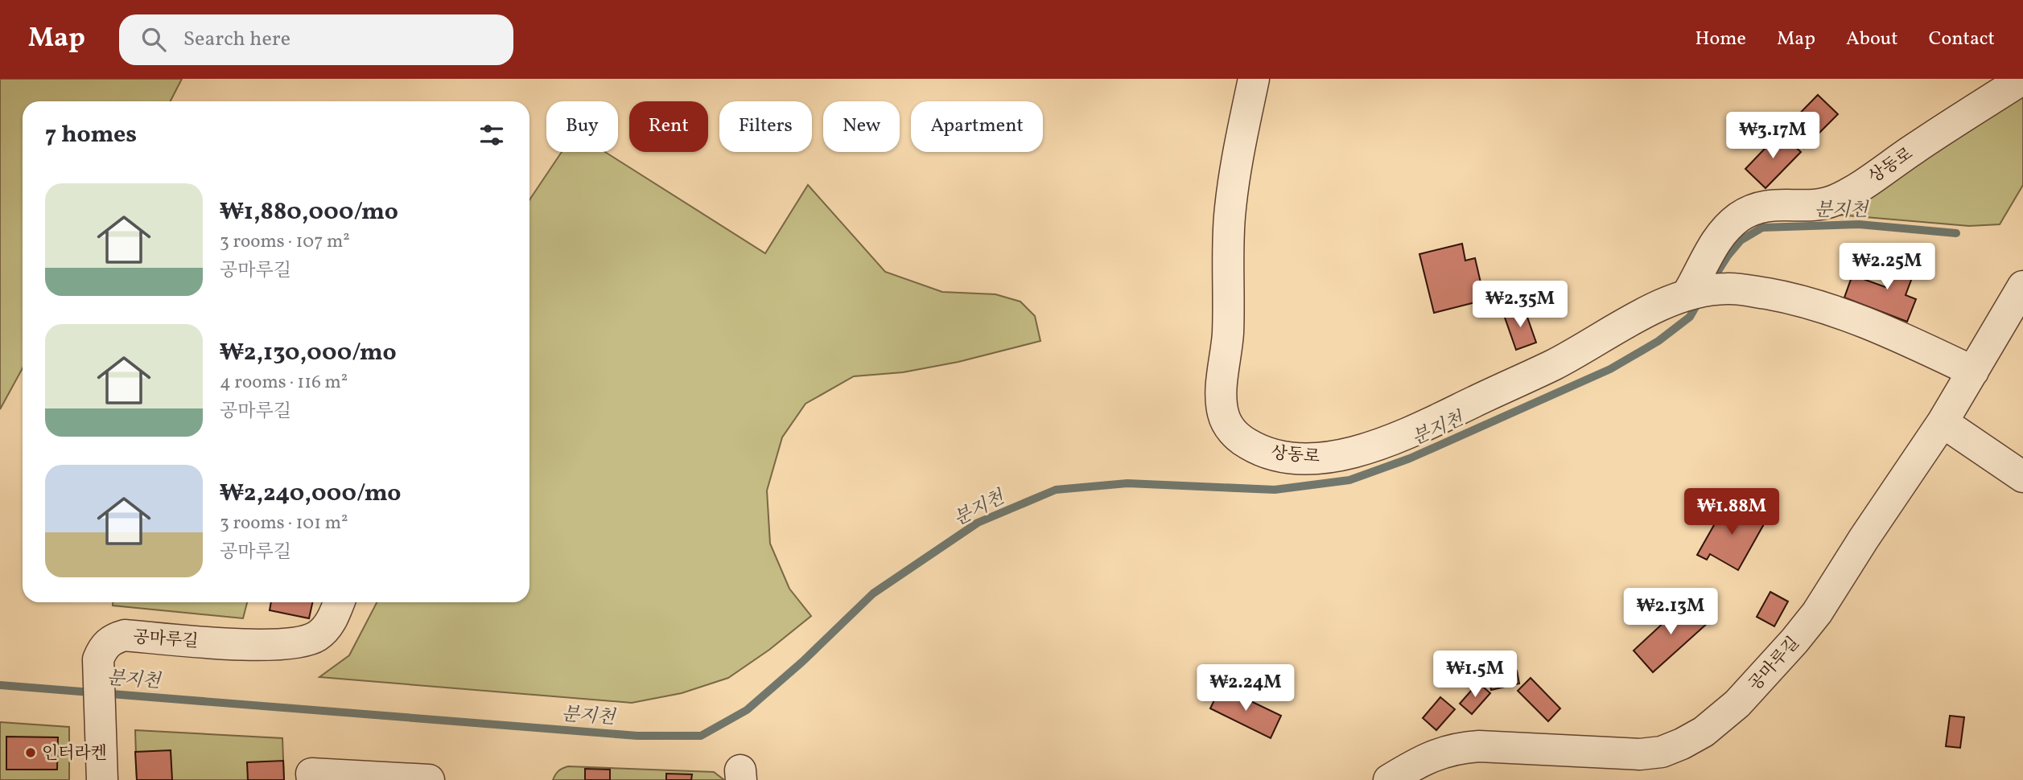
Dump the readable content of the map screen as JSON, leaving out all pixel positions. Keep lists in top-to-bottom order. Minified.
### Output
{"streets":{"street":["상동로","공마루길"]},"water":["분지천"],"places":["인터라켄"],"page":{"header":"Map","search":"Search here","nav":["Home","Map","About","Contact"],"chip":["Buy","Rent","Filters","New","Apartment"],"heading":"7 homes","price":["₩3.17M","₩2.25M","₩2.35M","₩1.88M","₩2.13M","₩1.5M","₩2.24M"],"list":[{"name":"₩1,880,000/mo","note":"3 rooms · 107 m² · 공마루길"},{"name":"₩2,130,000/mo","note":"4 rooms · 116 m² · 공마루길"},{"name":"₩2,240,000/mo","note":"3 rooms · 101 m² · 공마루길"}]}}
